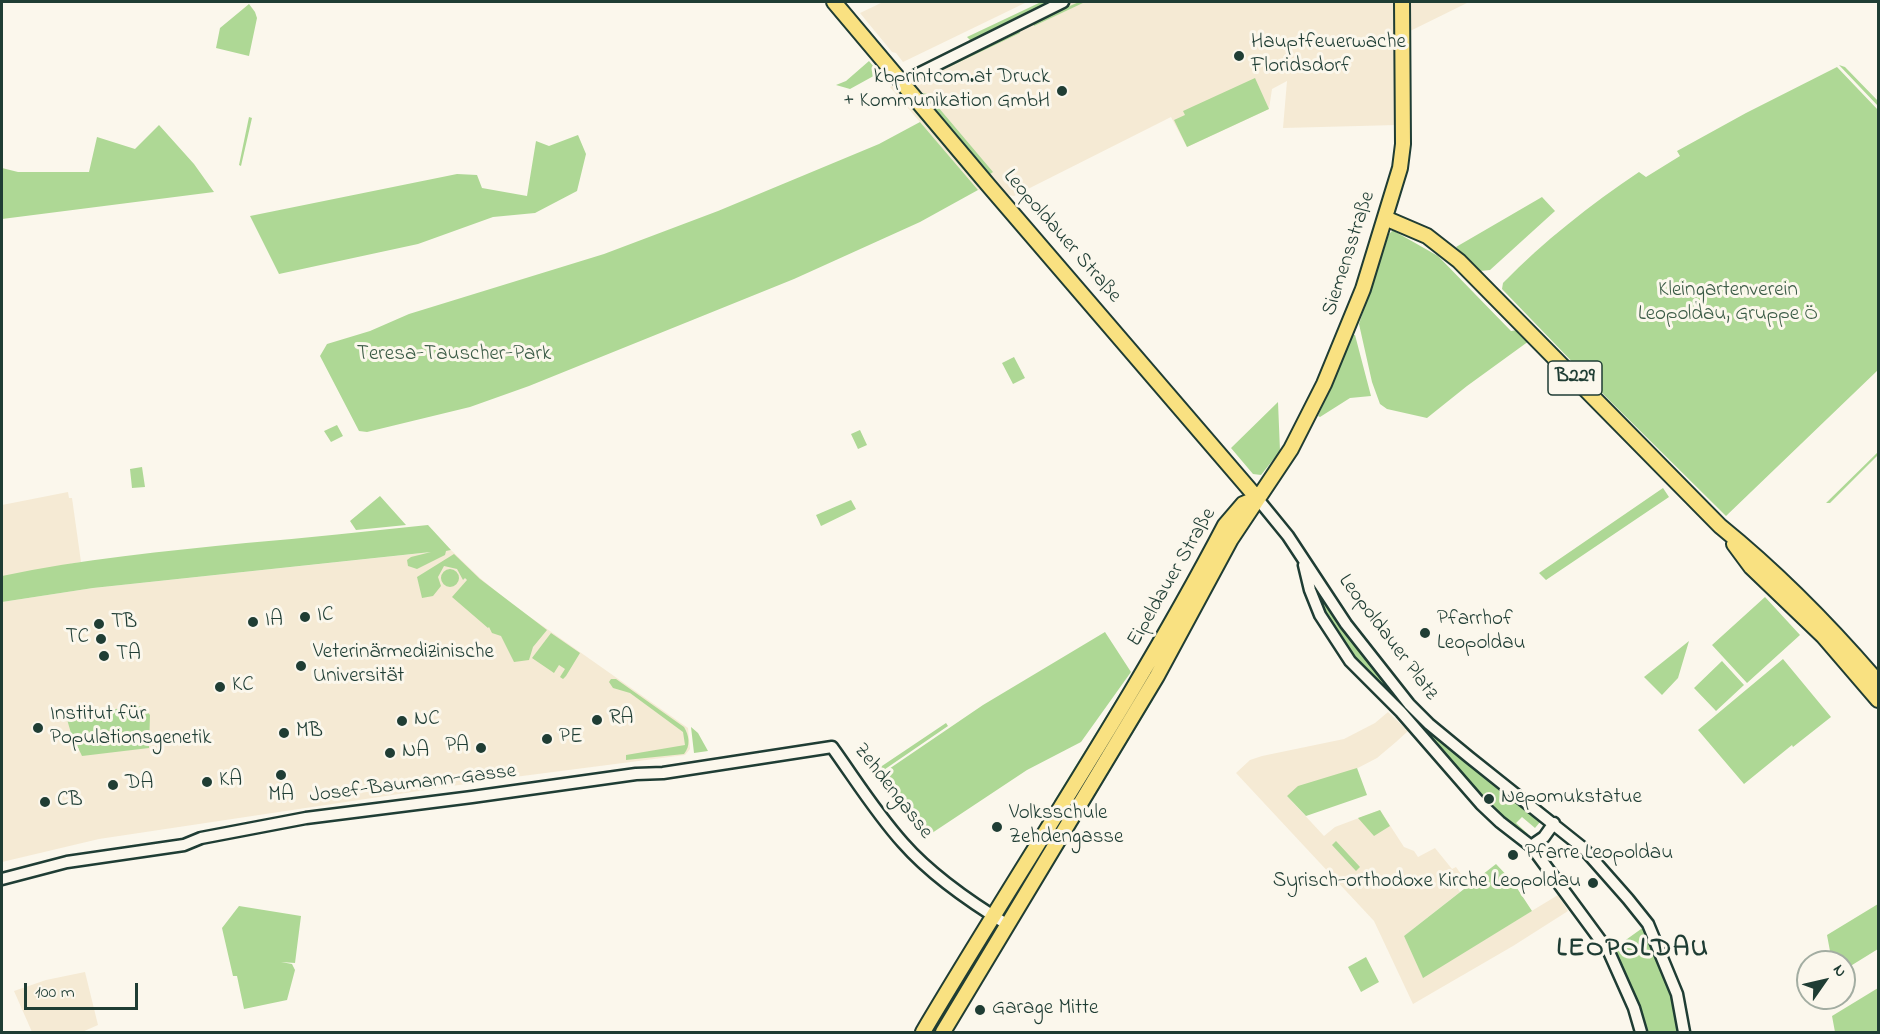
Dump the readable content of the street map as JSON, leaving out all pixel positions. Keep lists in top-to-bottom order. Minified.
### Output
{"streets":{"main road":["Leopoldauer Straße","Siemensstraße","B229","Eipeldauer Straße"],"street":["Leopoldauer Platz","Josef-Baumann-Gasse","Zehdengasse"]},"crossings":[["Leopoldauer Straße","Siemensstraße"],["Leopoldauer Straße","Eipeldauer Straße"],["Leopoldauer Straße","Leopoldauer Platz"],["Siemensstraße","B229"],["Siemensstraße","Eipeldauer Straße"],["Siemensstraße","Leopoldauer Platz"],["Eipeldauer Straße","Leopoldauer Platz"],["Eipeldauer Straße","Zehdengasse"],["Josef-Baumann-Gasse","Zehdengasse"]],"districts":["LEOPOLDAU"],"parks":["Kleingartenverein Leopoldau, Gruppe Ö","Teresa-Tauscher-Park"],"places":["Hauptfeuerwache Floridsdorf","kbprintcom.at Druck + Kommunikation GmbH","IC","IA","TB","Pfarrhof Leopoldau","TC","TA","Veterinärmedizinische Universität","KC","RA","NC","Institut für Populationsgenetik","MB","PE","PA","NA","MA","KA","DA","Nepomukstatue","CB","Volksschule Zehdengasse","Pfarre Leopoldau","Syrisch-orthodoxe Kirche Leopoldau","Garage Mitte"],"scale_bar":"100 m","north":"top right"}
